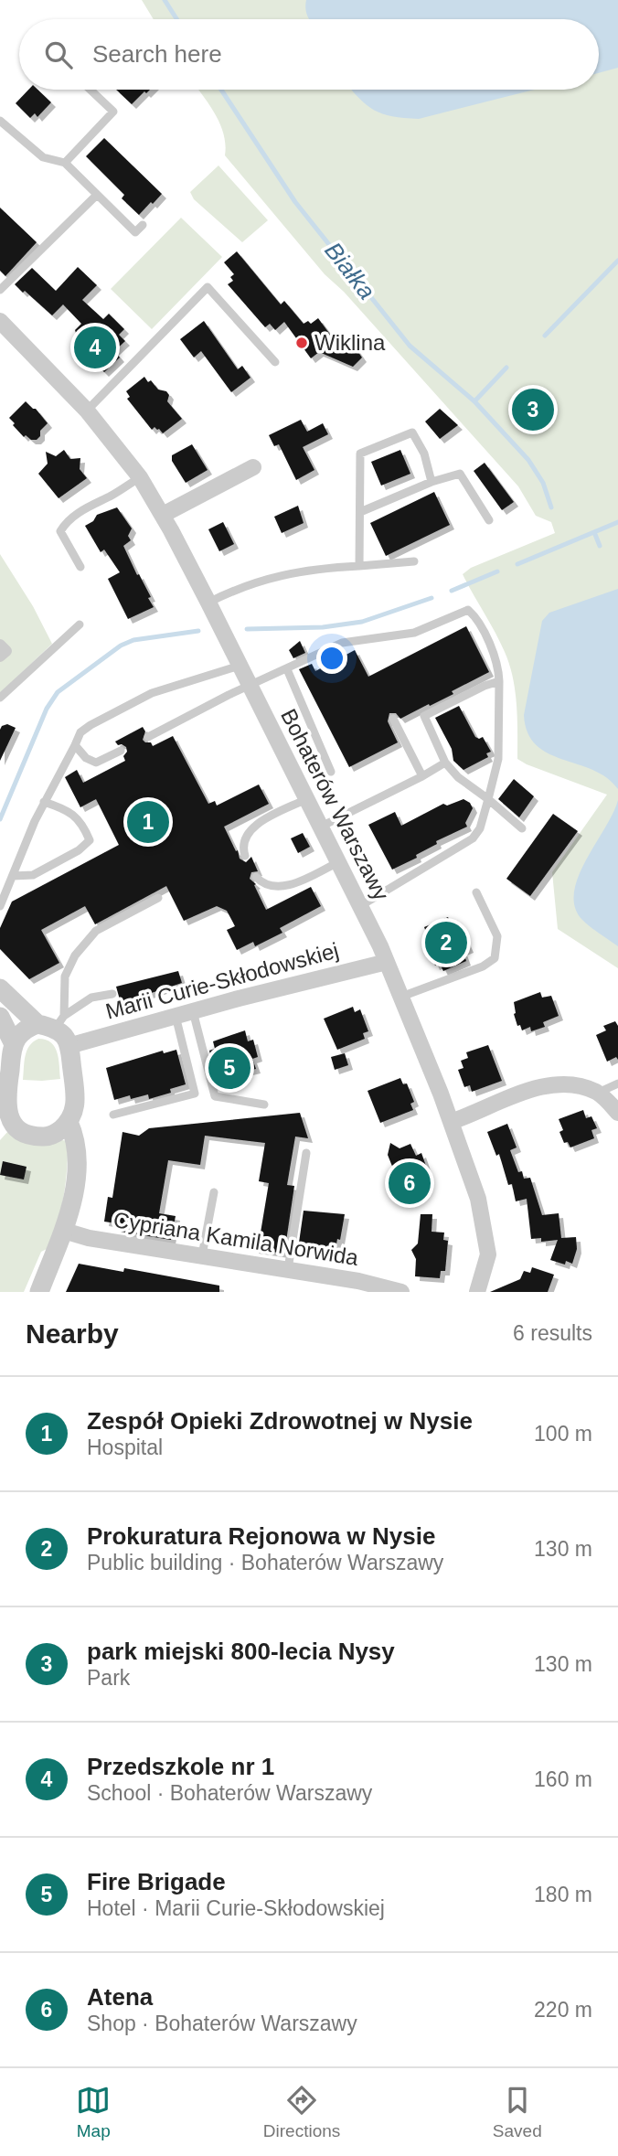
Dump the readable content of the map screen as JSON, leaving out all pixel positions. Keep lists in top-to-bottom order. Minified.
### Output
{"streets":{"street":["Bohaterów Warszawy","Marii Curie-Skłodowskiej","Cypriana Kamila Norwida"]},"crossings":[["Bohaterów Warszawy","Marii Curie-Skłodowskiej"]],"water":["Białka"],"places":["Wiklina"],"page":{"search":"Search here","pins":["4","3","1","2","5","6"],"heading":["Nearby","6 results"],"list":[{"mark":"1","name":"Zespół Opieki Zdrowotnej w Nysie","note":"Hospital","value":"100 m"},{"mark":"2","name":"Prokuratura Rejonowa w Nysie","note":"Public building · Bohaterów Warszawy","value":"130 m"},{"mark":"3","name":"park miejski 800-lecia Nysy","note":"Park","value":"130 m"},{"mark":"4","name":"Przedszkole nr 1","note":"School · Bohaterów Warszawy","value":"160 m"},{"mark":"5","name":"Fire Brigade","note":"Hotel · Marii Curie-Skłodowskiej","value":"180 m"},{"mark":"6","name":"Atena","note":"Shop · Bohaterów Warszawy","value":"220 m"}],"nav":["Map","Directions","Saved"]}}
